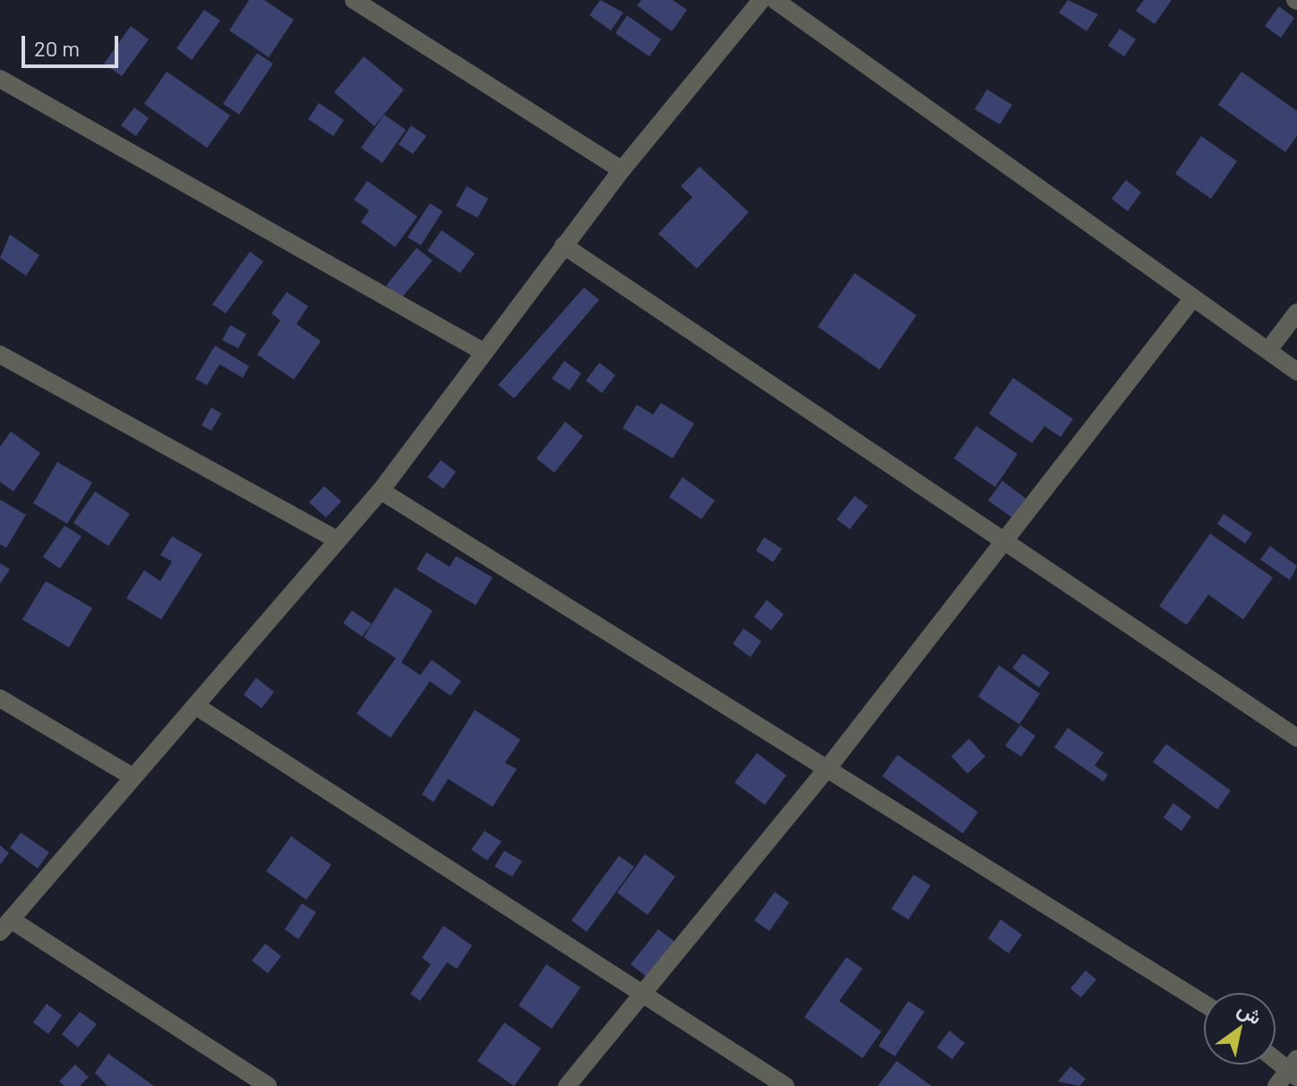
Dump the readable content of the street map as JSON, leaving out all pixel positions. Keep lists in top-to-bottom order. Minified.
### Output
{"scale_bar":"20 m","north":"top right"}
